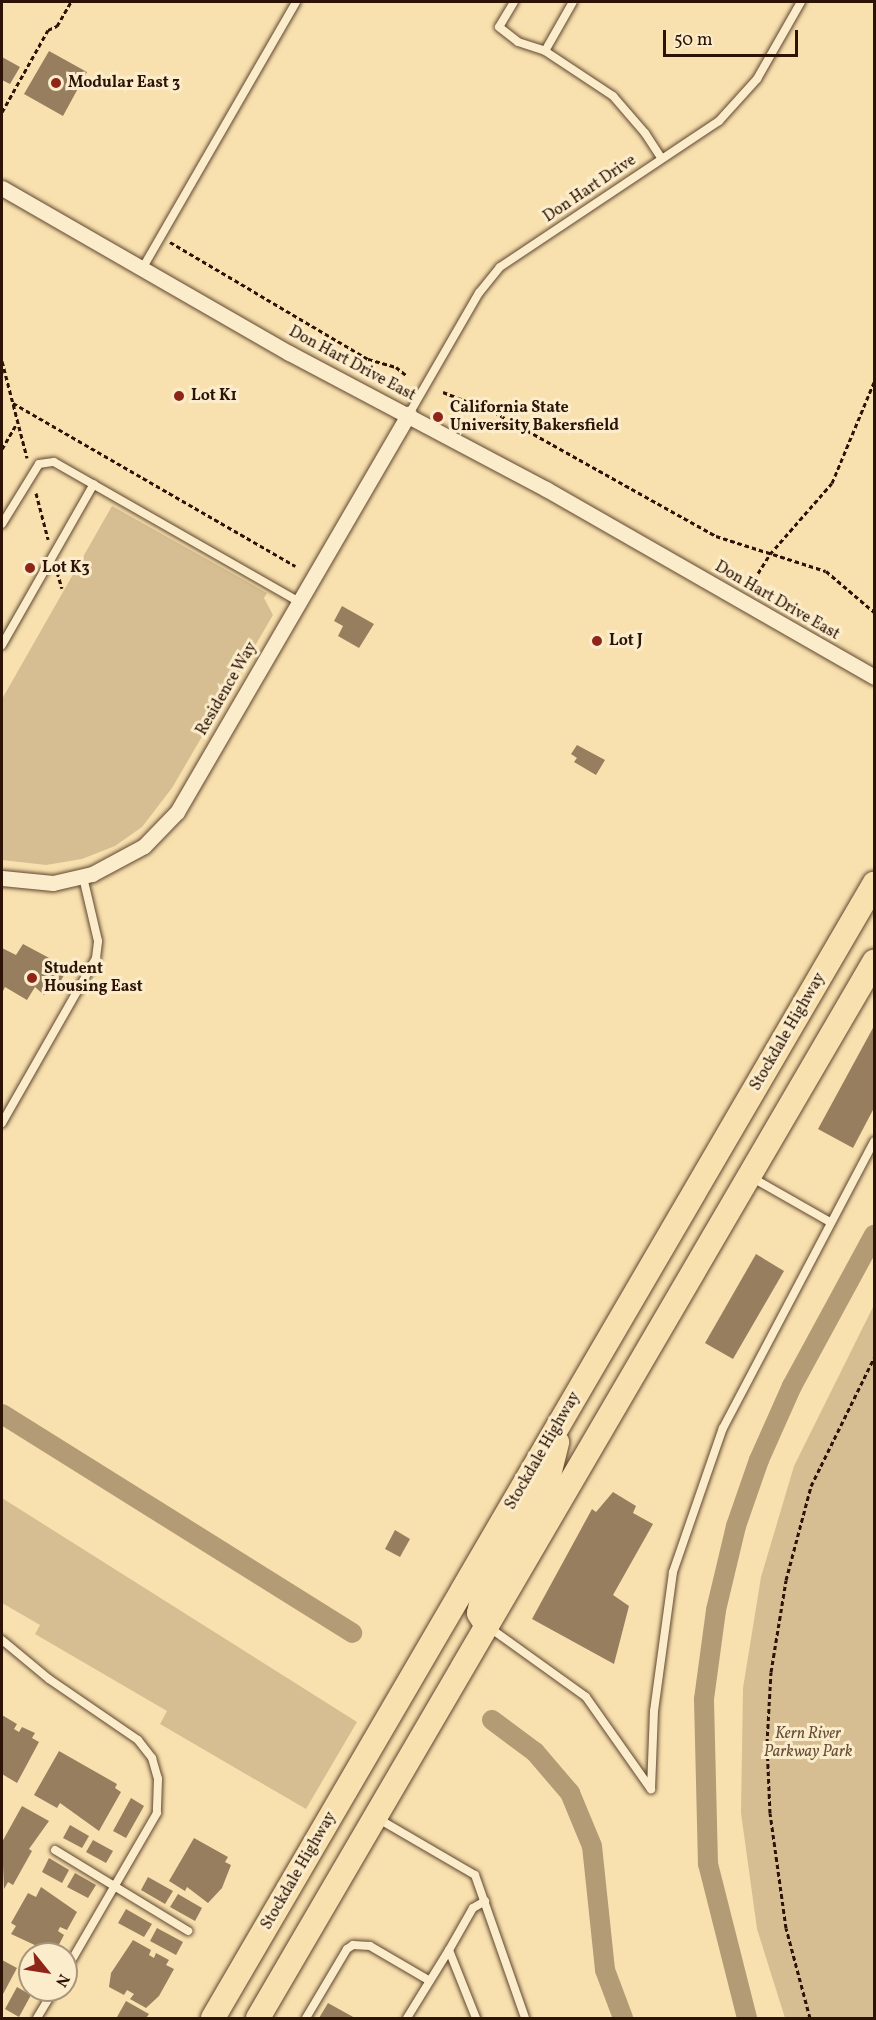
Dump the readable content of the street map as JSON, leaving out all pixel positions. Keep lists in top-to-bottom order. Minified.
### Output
{"streets":{"main road":["Stockdale Highway"],"street":["Don Hart Drive East","Residence Way"],"lane":["Don Hart Drive"]},"crossings":[["Don Hart Drive","Don Hart Drive East"],["Don Hart Drive","Residence Way"],["Don Hart Drive East","Residence Way"]],"parks":["Kern River Parkway Park"],"places":["Modular East 3","Lot K1","California State University Bakersfield","Lot K3","Lot J","Student Housing East"],"scale_bar":"50 m","north":"bottom right"}
